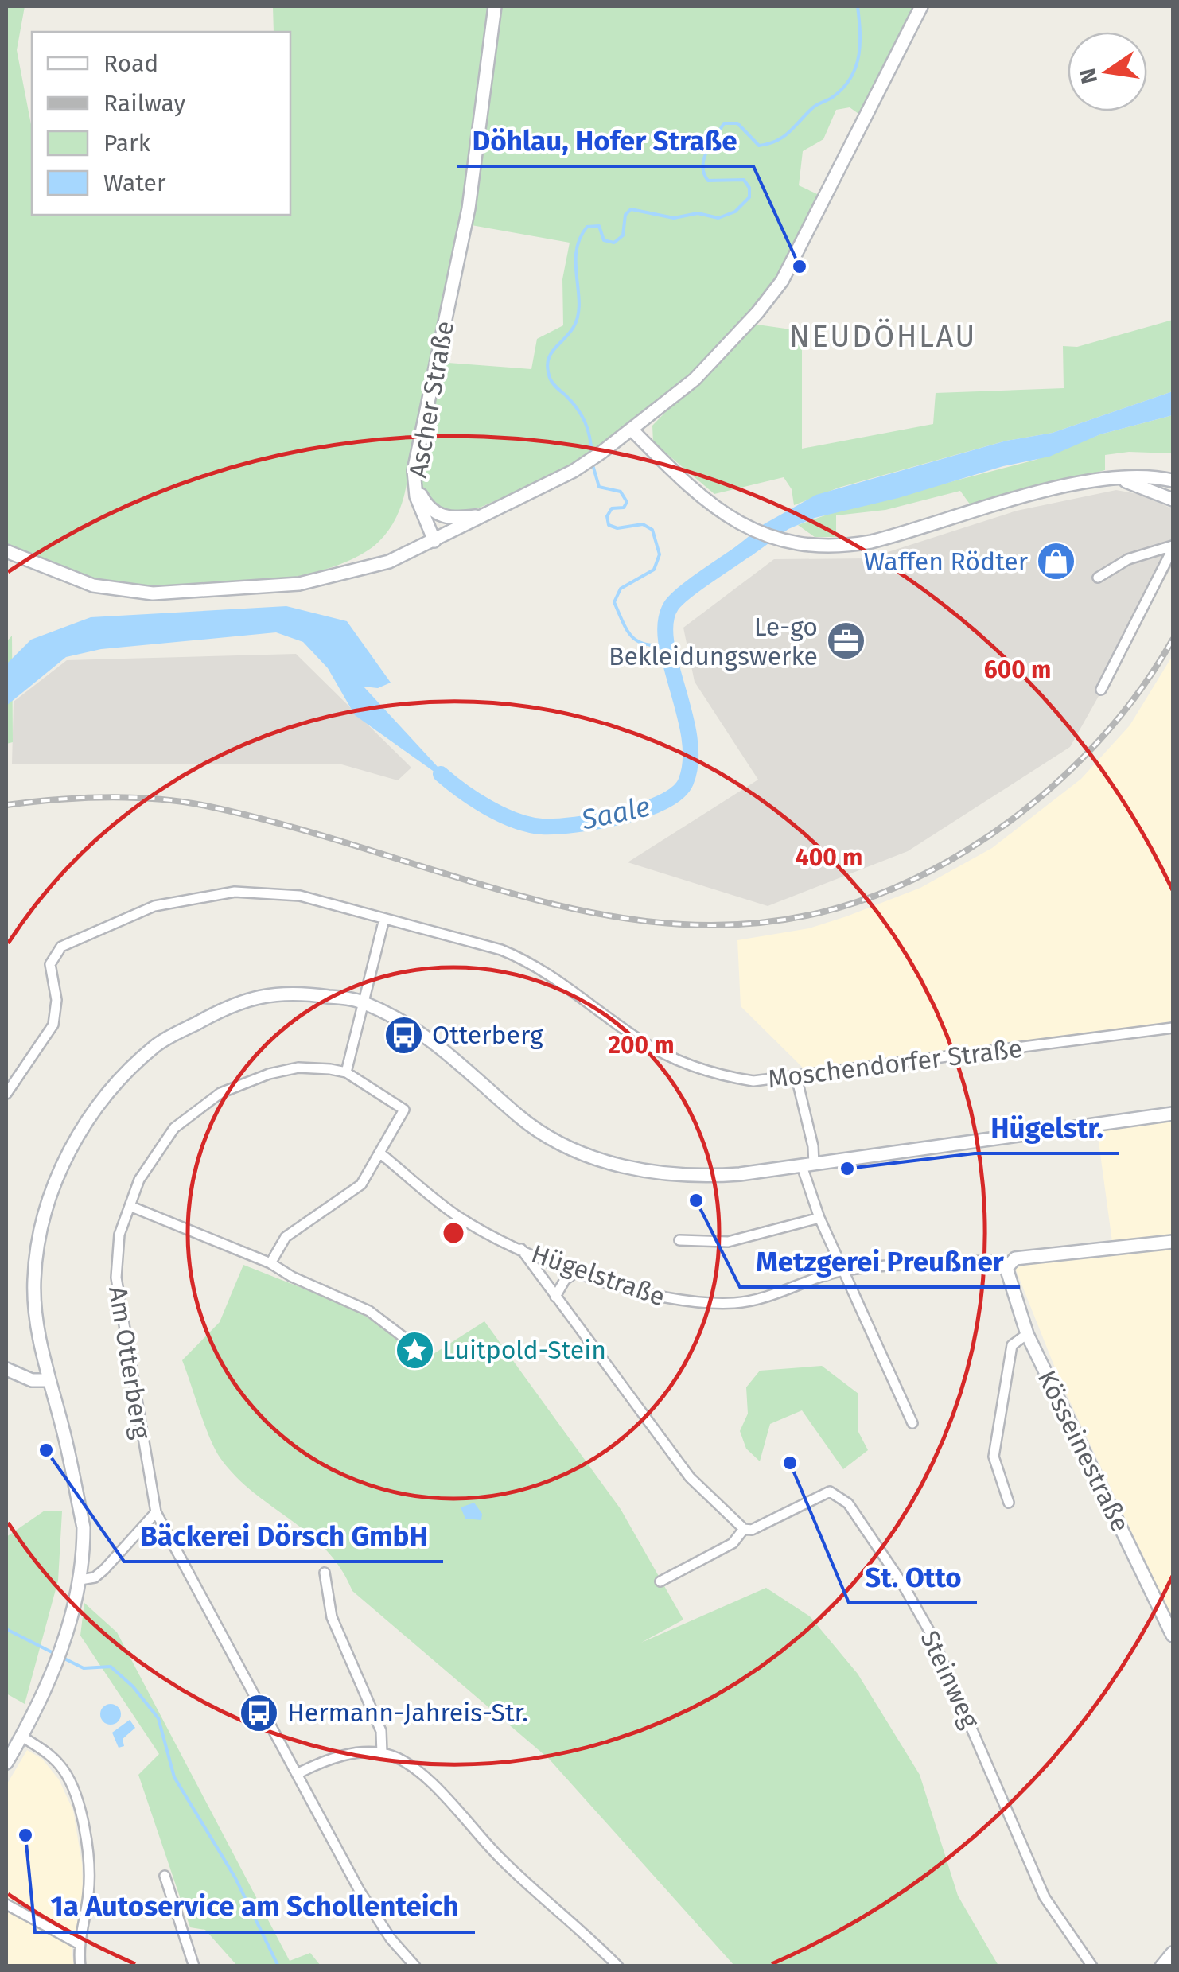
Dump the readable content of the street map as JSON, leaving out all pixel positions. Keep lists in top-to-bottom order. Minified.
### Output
{"streets":{"street":["Ascher Straße","Moschendorfer Straße","Hügelstraße","Am Otterberg","Kösseinestraße","Steinweg"]},"crossings":[["Hügelstraße","Am Otterberg"],["Hügelstraße","Kösseinestraße"]],"districts":["NEUDÖHLAU"],"water":["Saale"],"places":{"other":["Döhlau, Hofer Straße","Hügelstr.","Metzgerei Preußner","Bäckerei Dörsch GmbH","St. Otto","1a Autoservice am Schollenteich"],"shop":["Waffen Rödter"],"office":["Le-go Bekleidungswerke"],"bus stop":["Otterberg","Hermann-Jahreis-Str."],"place":["Luitpold-Stein"]},"legend":["Road","Railway","Park","Water"],"north":"left","rings":["600 m","400 m","200 m"]}
